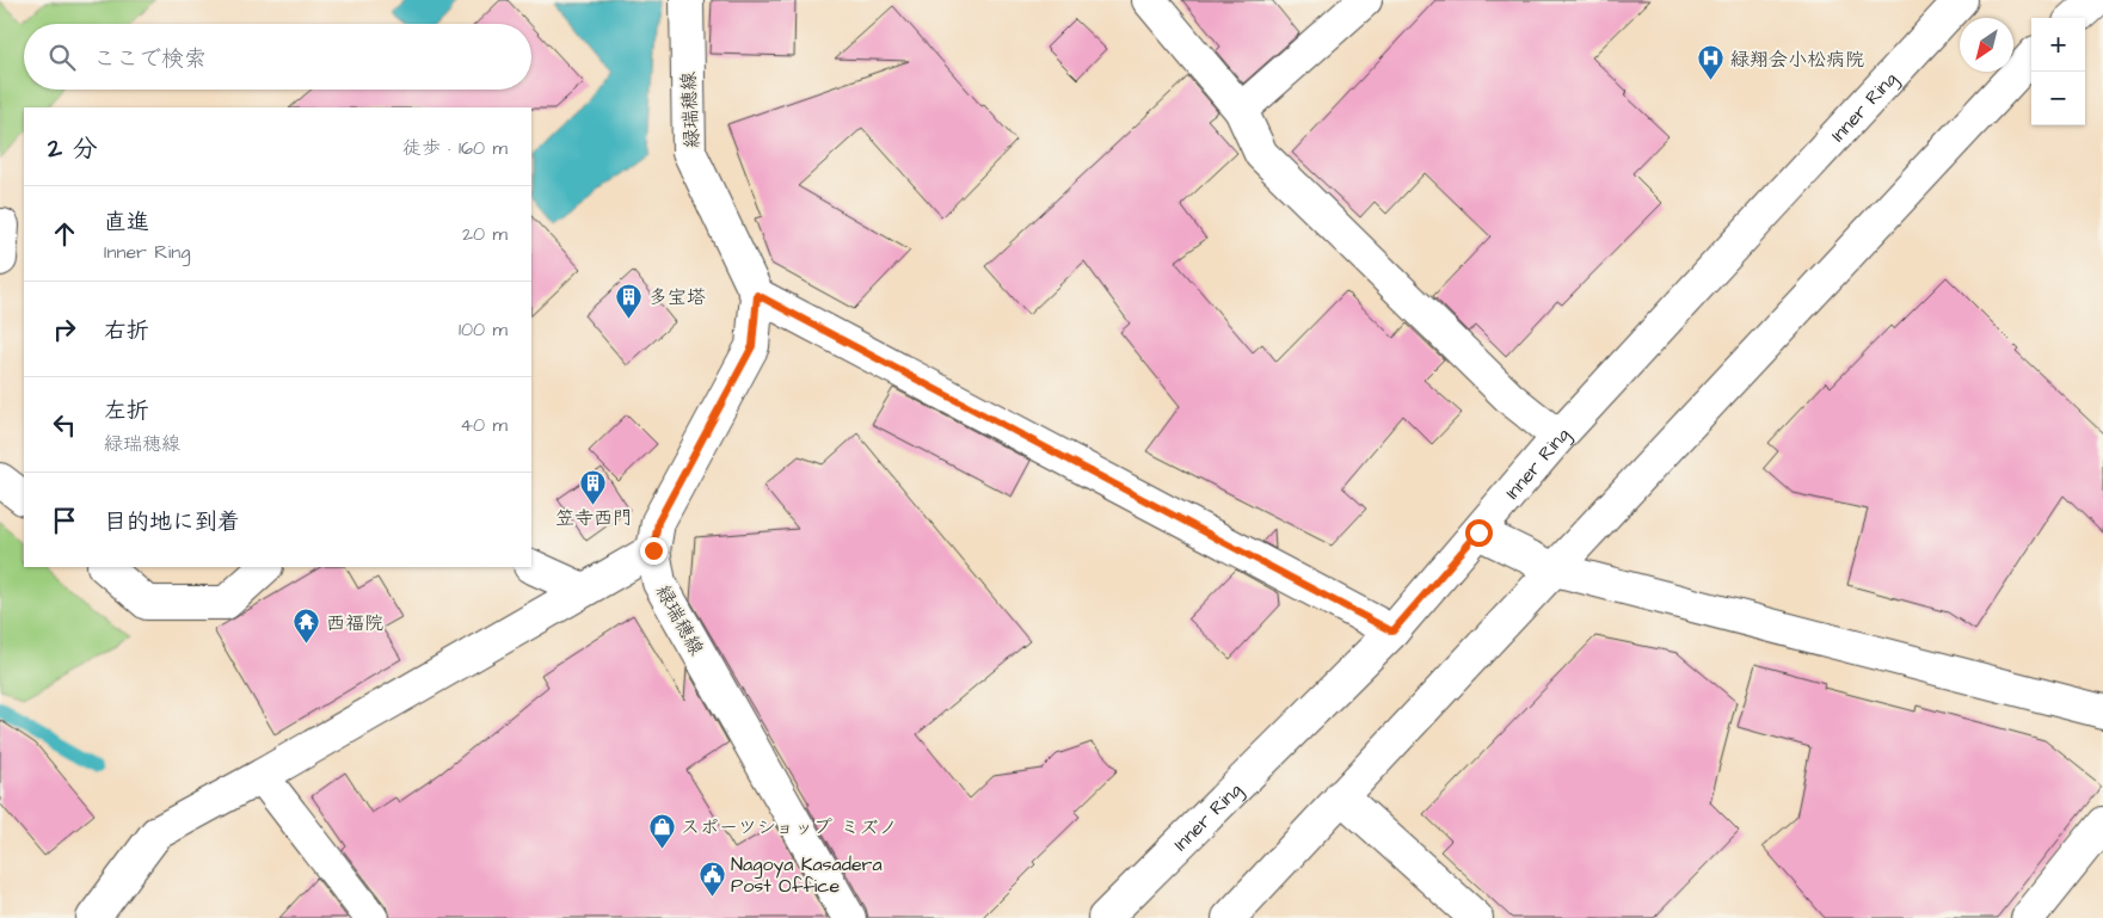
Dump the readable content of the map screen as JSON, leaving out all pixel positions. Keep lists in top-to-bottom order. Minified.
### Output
{"streets":{"main road":["Inner Ring","緑瑞穂線"]},"places":{"hospital":["緑翔会小松病院"],"building":["多宝塔","笠寺西門"],"temple":["西福院"],"shop":["スポーツショップ ミズノ"],"public building":["Nagoya Kasadera Post Office"]},"north":"bottom left","page":{"map_buttons":["+","−"],"search":"ここで検索","heading":["2 分","徒歩 · 160 m"],"list":[["直進","Inner Ring","20 m"],["右折","100 m"],["左折","緑瑞穂線","40 m"],"目的地に到着"]}}
